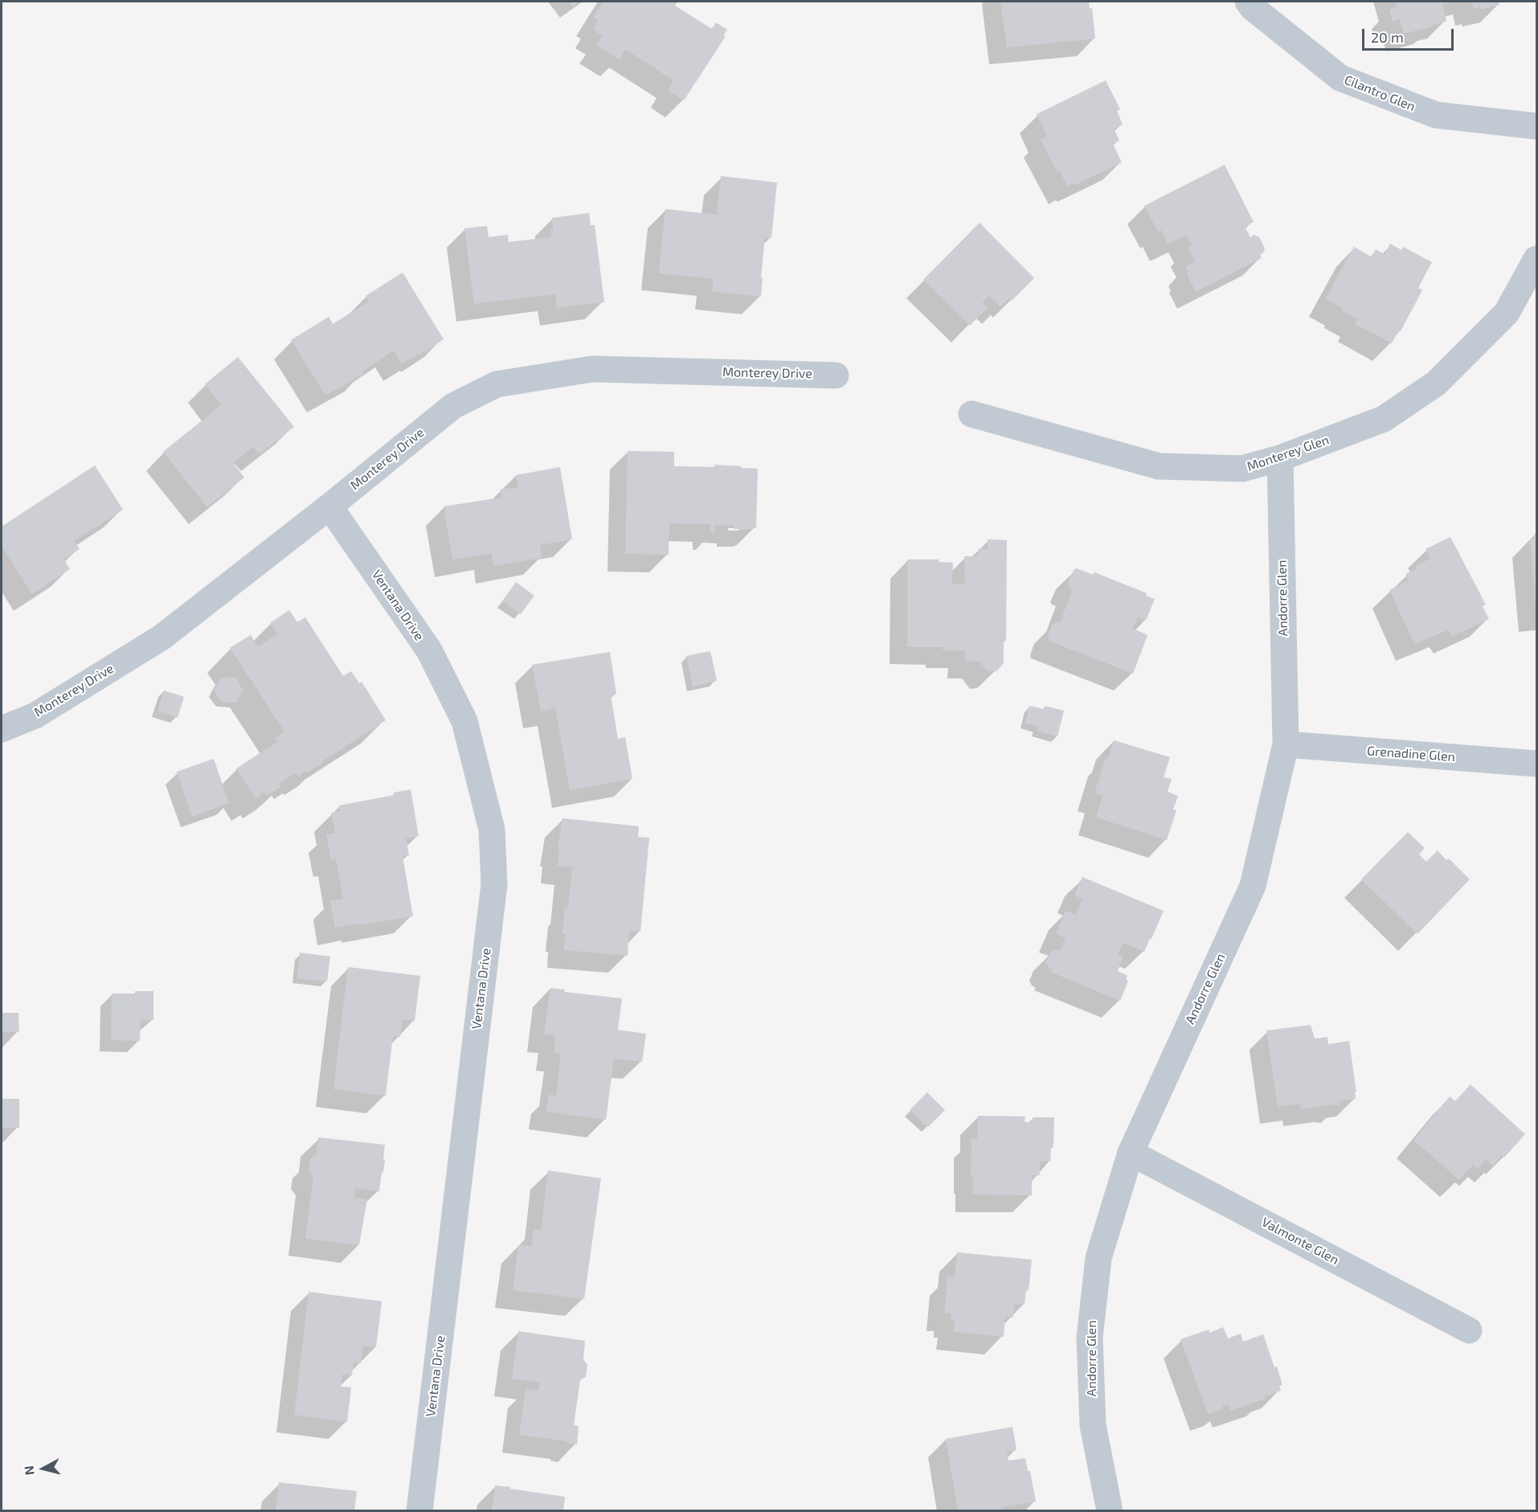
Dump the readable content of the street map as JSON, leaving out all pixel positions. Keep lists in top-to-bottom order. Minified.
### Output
{"streets":{"street":["Cilantro Glen","Monterey Drive","Monterey Glen","Andorre Glen","Ventana Drive","Grenadine Glen","Valmonte Glen"]},"crossings":[["Monterey Drive","Ventana Drive"],["Monterey Glen","Andorre Glen"],["Andorre Glen","Grenadine Glen"],["Andorre Glen","Valmonte Glen"]],"scale_bar":"20 m","north":"left"}
